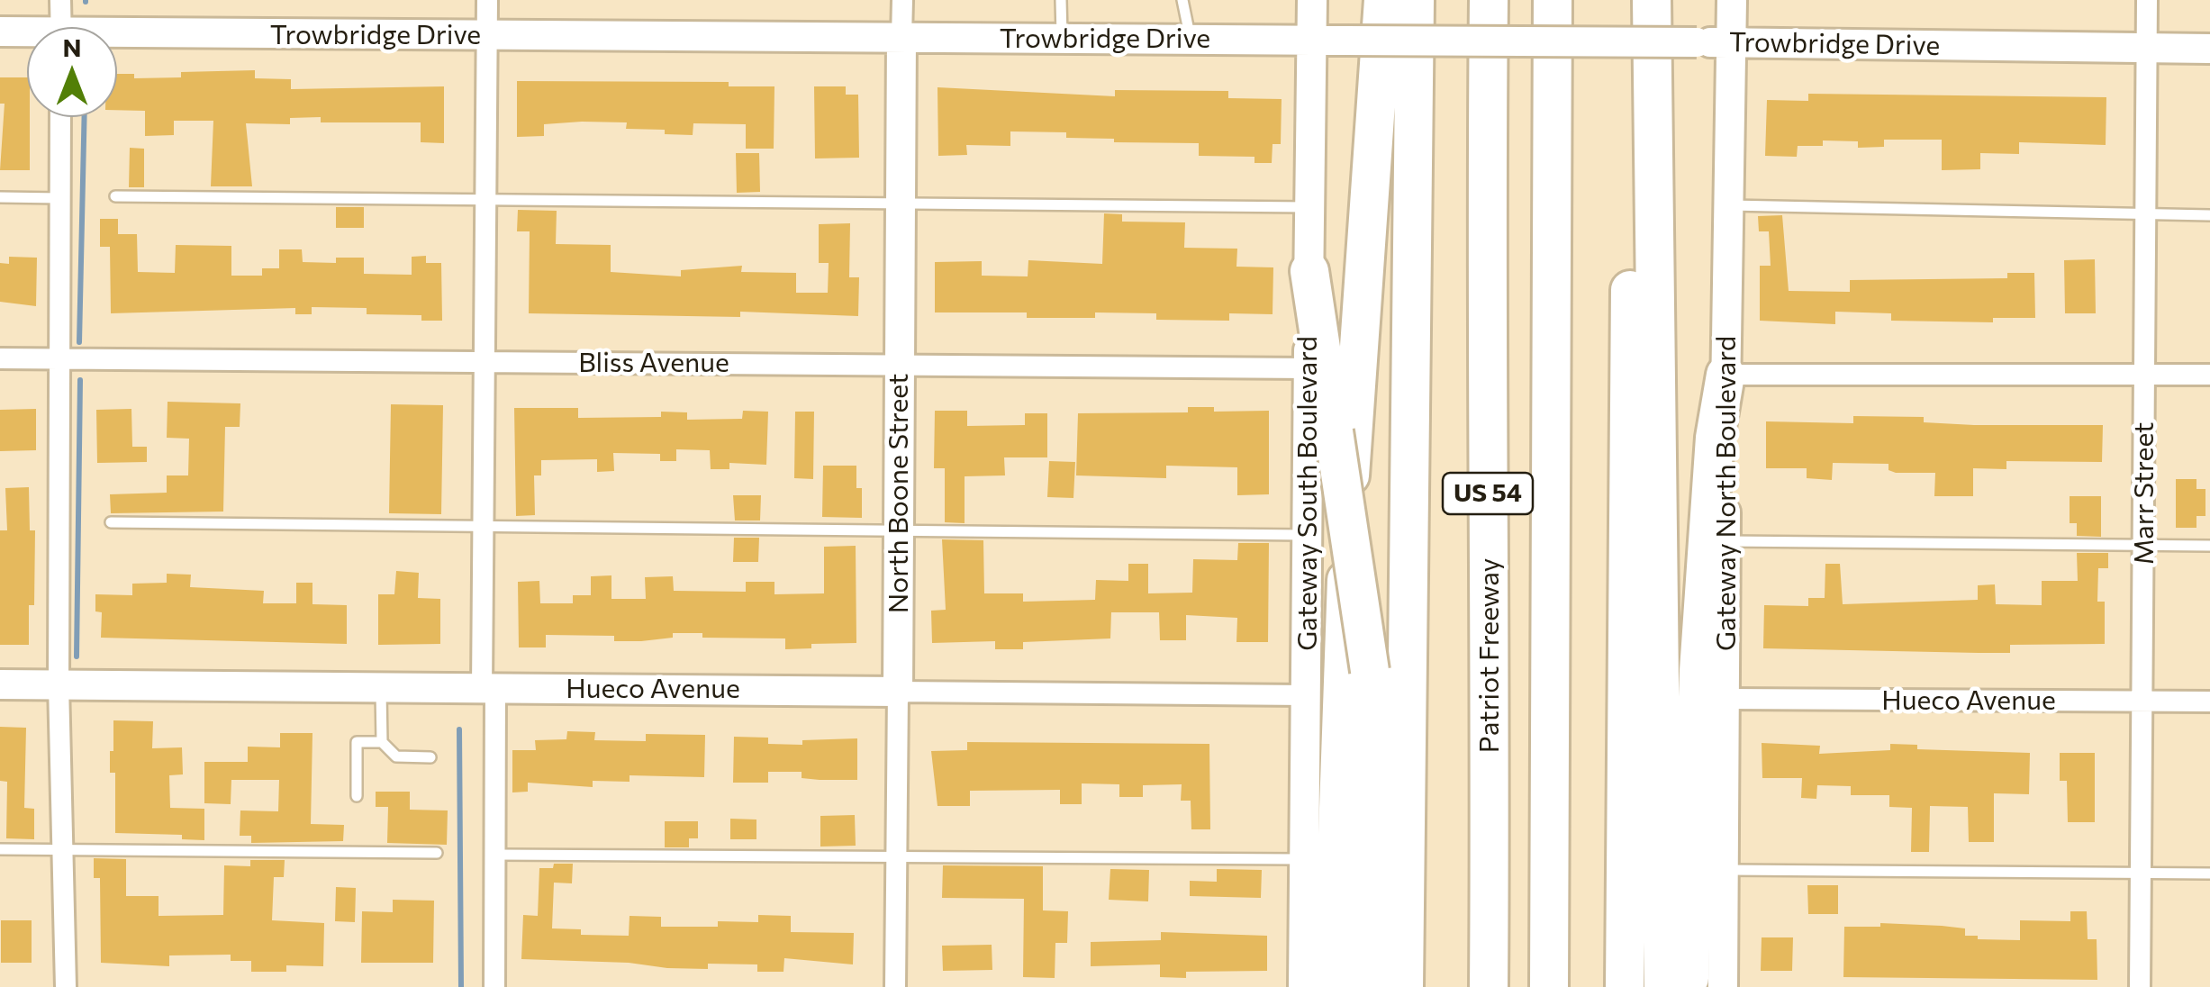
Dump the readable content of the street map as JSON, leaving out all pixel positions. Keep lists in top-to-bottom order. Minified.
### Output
{"streets":{"highway":["US 54","Patriot Freeway"],"main road":["Trowbridge Drive","North Boone Street","Gateway South Boulevard","Gateway North Boulevard","Hueco Avenue"],"street":["Bliss Avenue","Marr Street"]},"crossings":[["Trowbridge Drive","North Boone Street"],["Trowbridge Drive","Gateway South Boulevard"],["Trowbridge Drive","Gateway North Boulevard"],["Trowbridge Drive","Marr Street"],["Bliss Avenue","North Boone Street"],["Bliss Avenue","Gateway South Boulevard"],["North Boone Street","Hueco Avenue"],["Gateway South Boulevard","Hueco Avenue"],["Gateway North Boulevard","Hueco Avenue"],["Marr Street","Hueco Avenue"]],"north":"top"}
